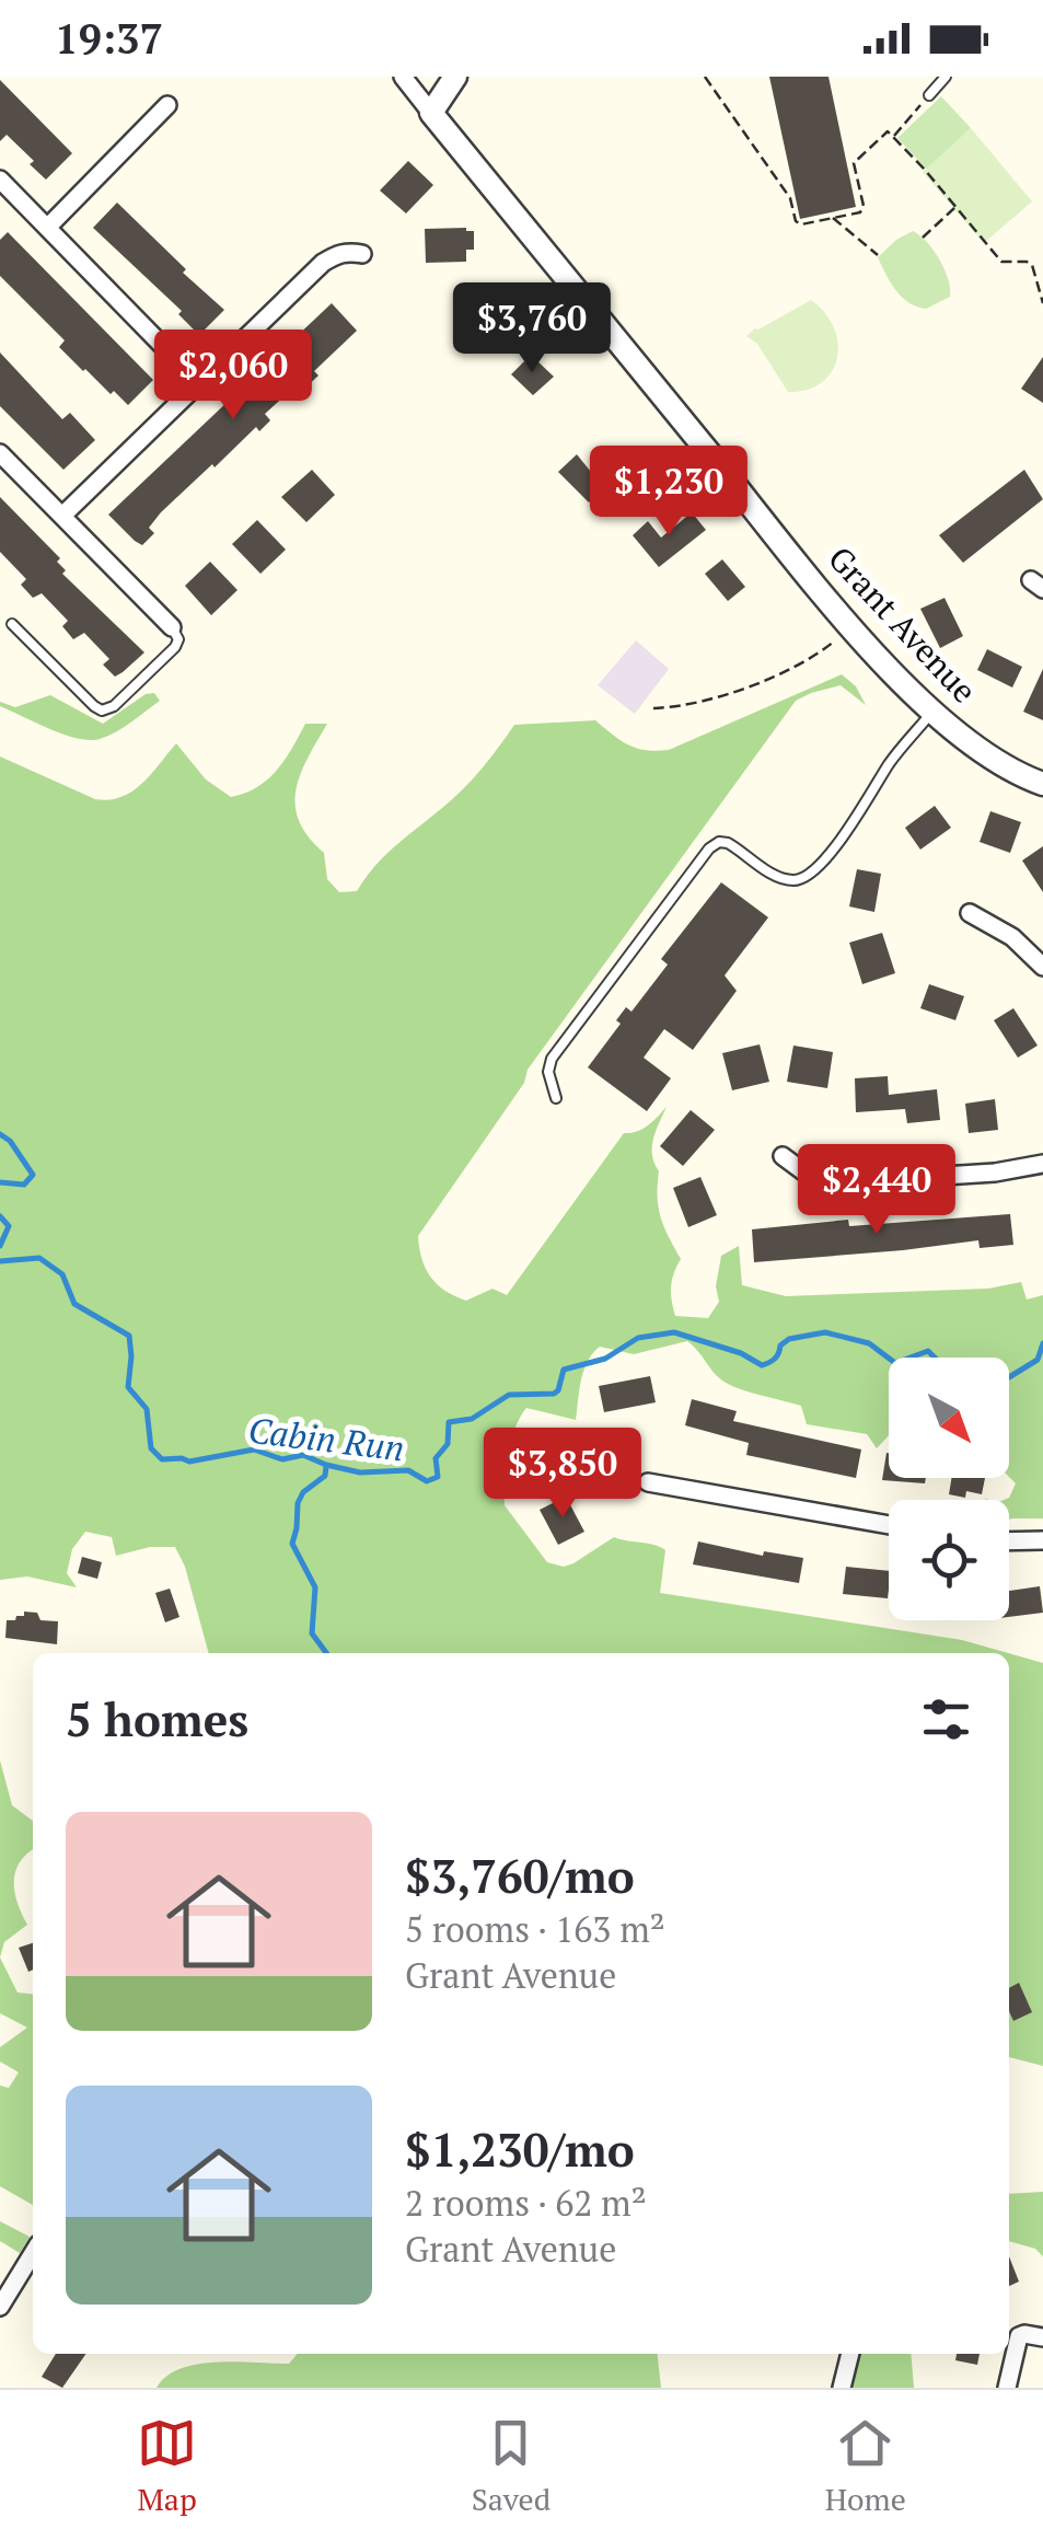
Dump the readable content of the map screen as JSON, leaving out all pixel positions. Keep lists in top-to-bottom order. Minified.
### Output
{"streets":{"street":["Grant Avenue"]},"water":["Cabin Run"],"north":"bottom right","page":{"status":"19:37","price":["$3,760","$2,060","$1,230","$2,440","$3,850"],"heading":"5 homes","list":[{"name":"$3,760/mo","note":"5 rooms · 163 m² · Grant Avenue"},{"name":"$1,230/mo","note":"2 rooms · 62 m² · Grant Avenue"}],"tabs":["Map","Saved","Home"]}}
